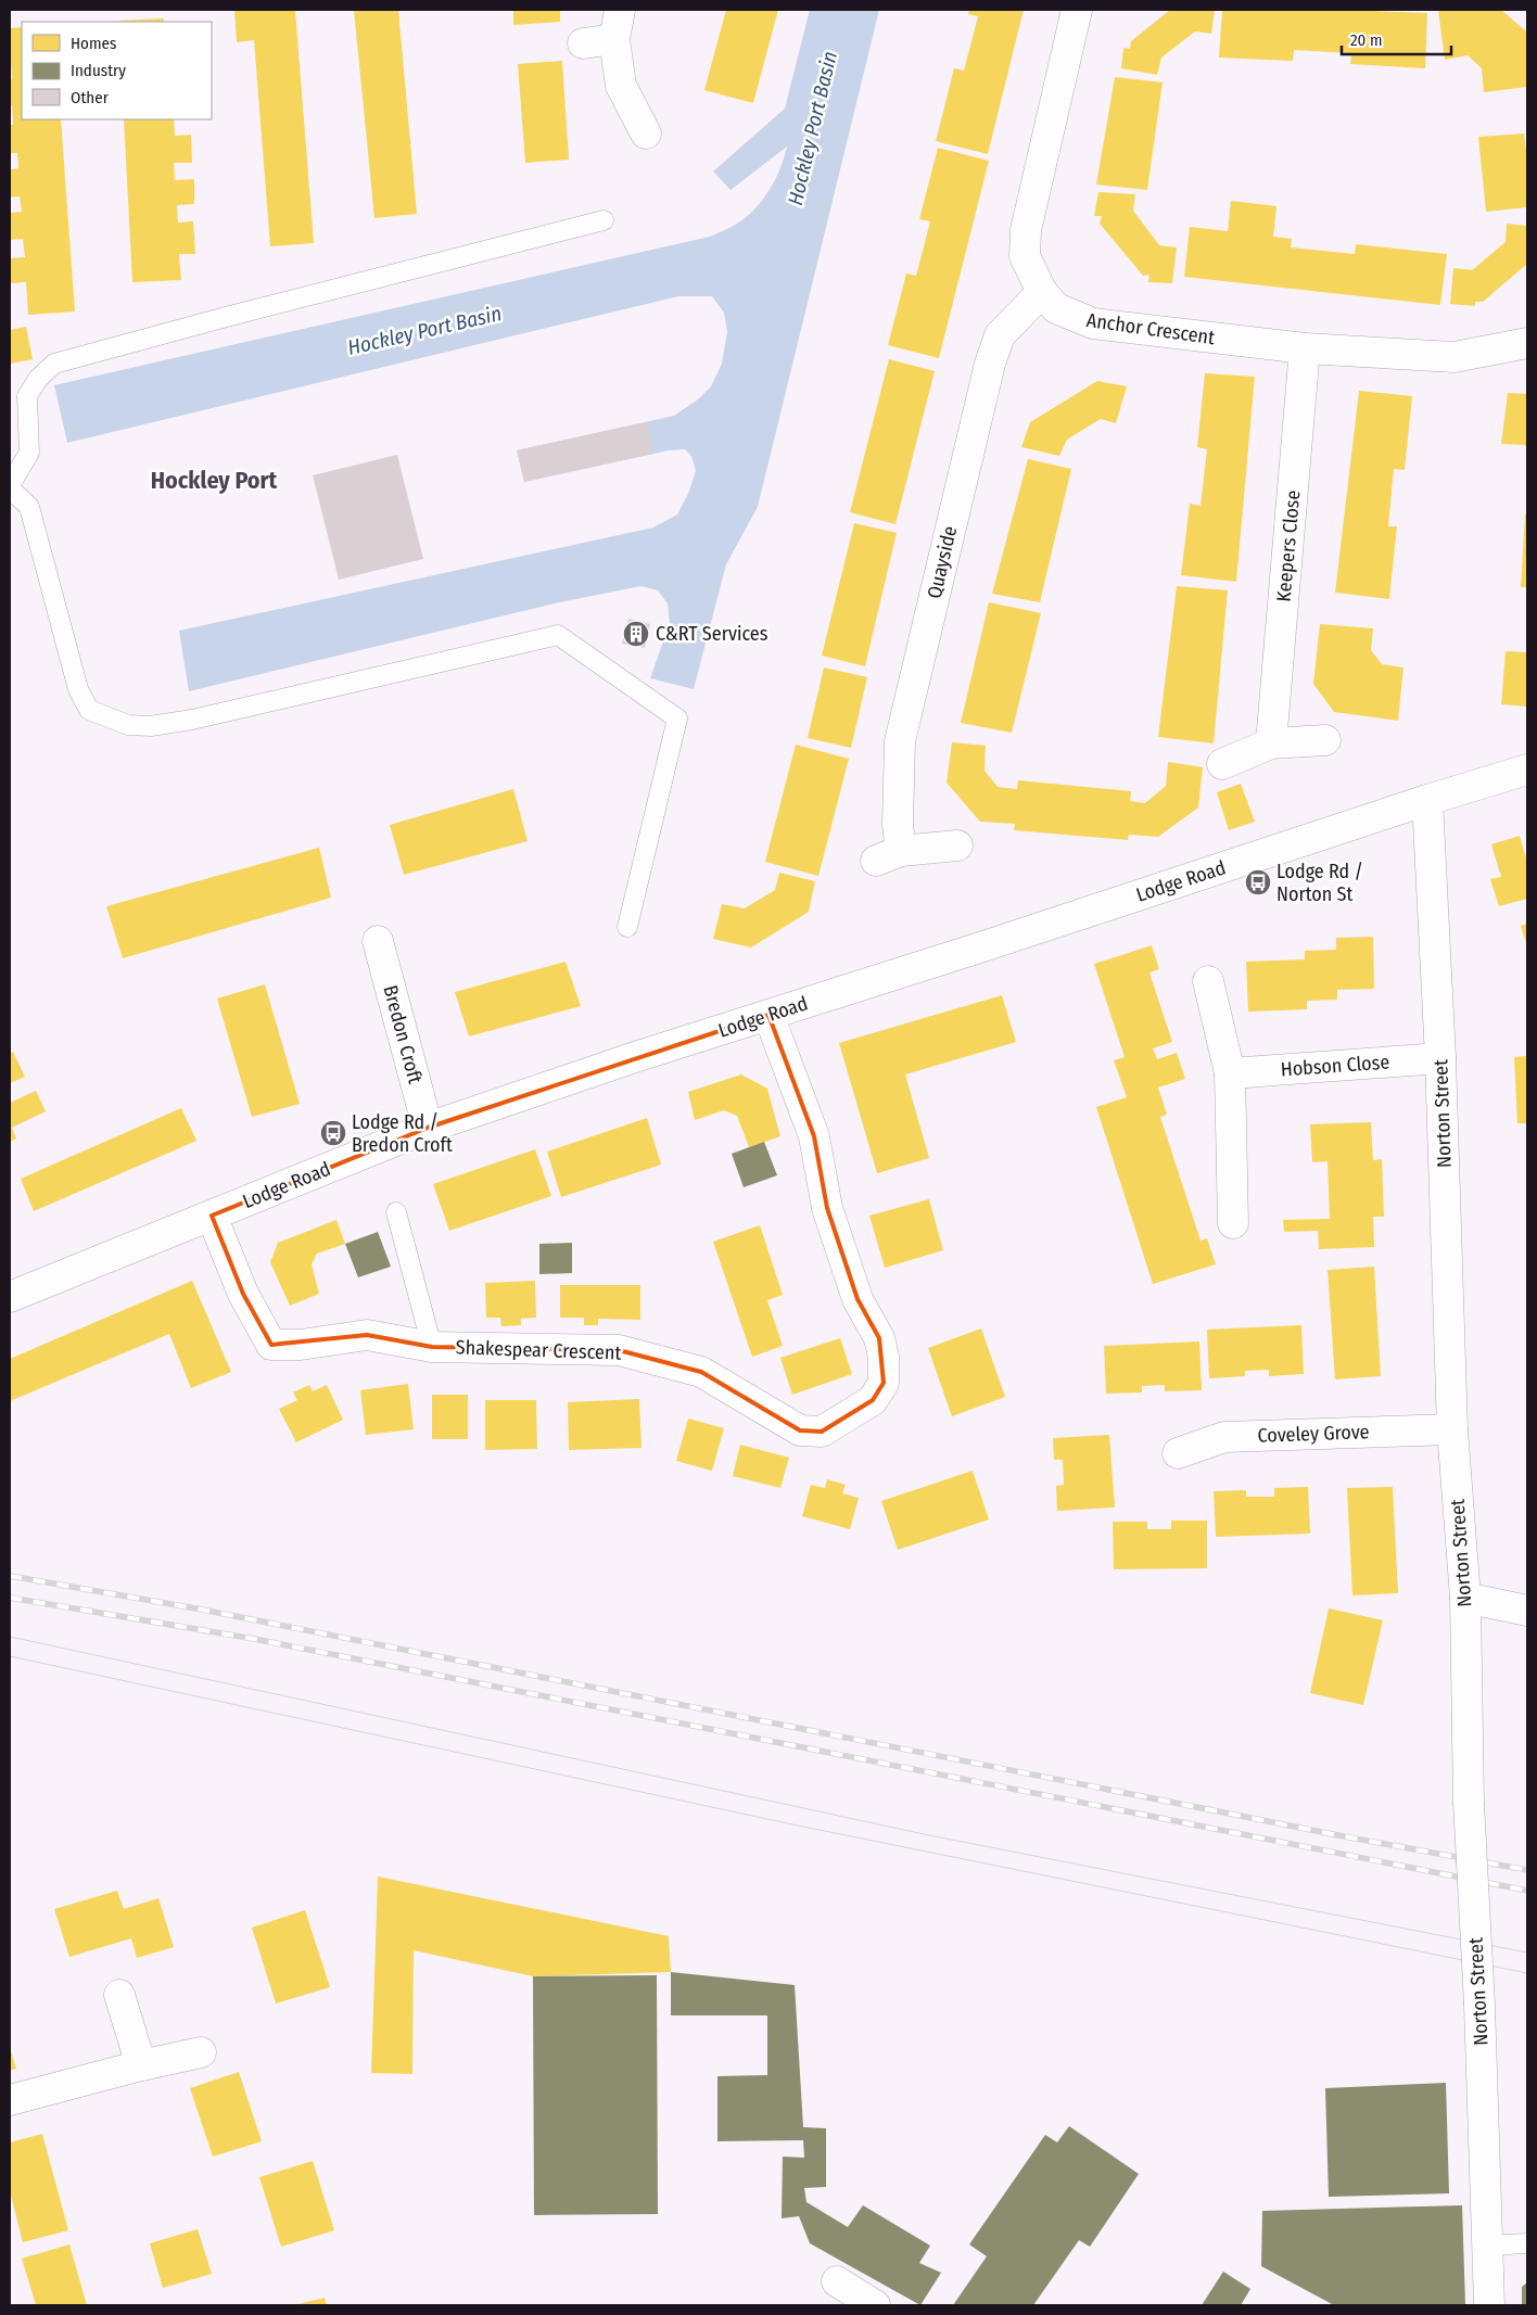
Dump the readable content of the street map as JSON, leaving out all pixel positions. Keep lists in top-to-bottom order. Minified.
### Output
{"streets":{"street":["Anchor Crescent","Keepers Close","Quayside","Lodge Road","Bredon Croft","Hobson Close","Norton Street","Shakespear Crescent","Coveley Grove"]},"crossings":[["Anchor Crescent","Keepers Close"],["Anchor Crescent","Quayside"],["Lodge Road","Bredon Croft"],["Lodge Road","Norton Street"],["Lodge Road","Shakespear Crescent"],["Hobson Close","Norton Street"],["Norton Street","Coveley Grove"]],"districts":["Hockley Port"],"water":["Hockley Port Basin"],"places":{"building":["C&RT Services"],"bus stop":["Lodge Rd / Norton St","Lodge Rd / Bredon Croft"]},"legend":["Homes","Industry","Other"],"scale_bar":"20 m"}
